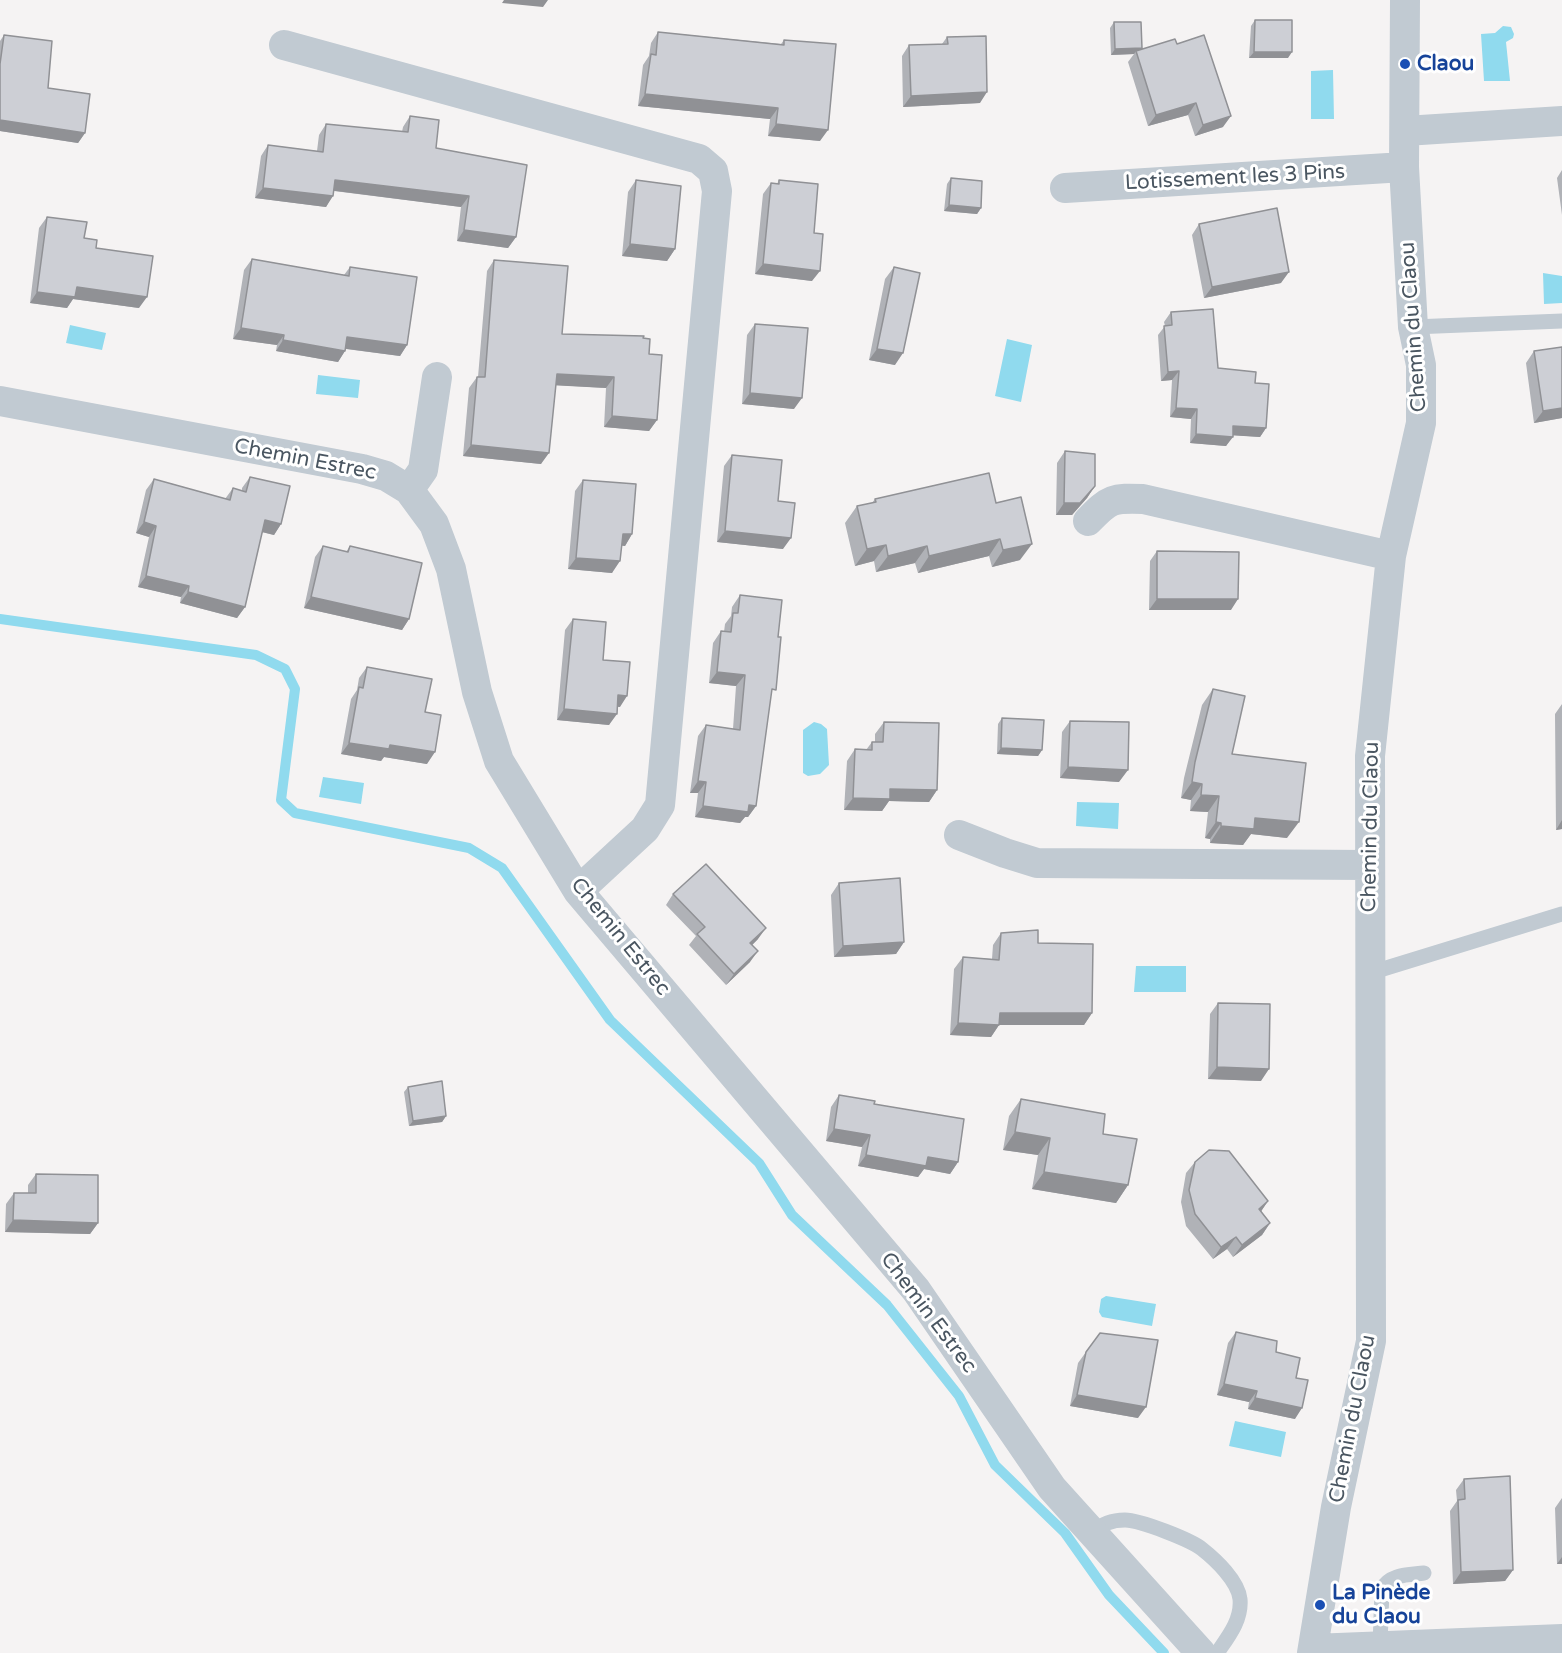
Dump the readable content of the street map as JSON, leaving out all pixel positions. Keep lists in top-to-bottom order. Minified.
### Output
{"streets":{"street":["Lotissement les 3 Pins","Chemin du Claou","Chemin Estrec"]},"crossings":[["Lotissement les 3 Pins","Chemin du Claou"]],"places":["Claou","La Pinède du Claou"]}
